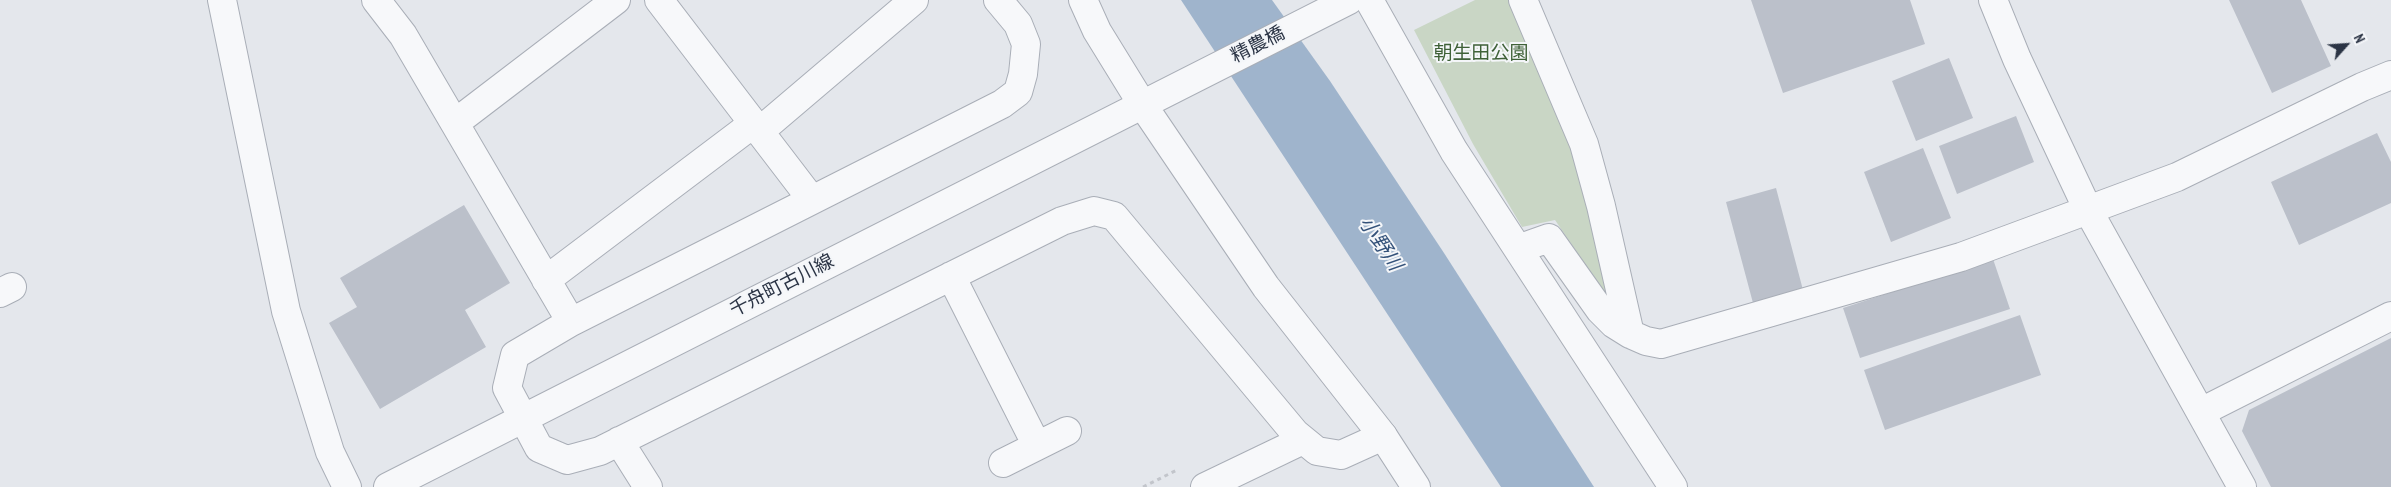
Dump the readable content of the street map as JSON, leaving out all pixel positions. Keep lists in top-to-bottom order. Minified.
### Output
{"streets":{"street":["精農橋","千舟町古川線"]},"crossings":[["精農橋","千舟町古川線"]],"water":["小野川"],"parks":["朝生田公園"],"north":"top right"}
